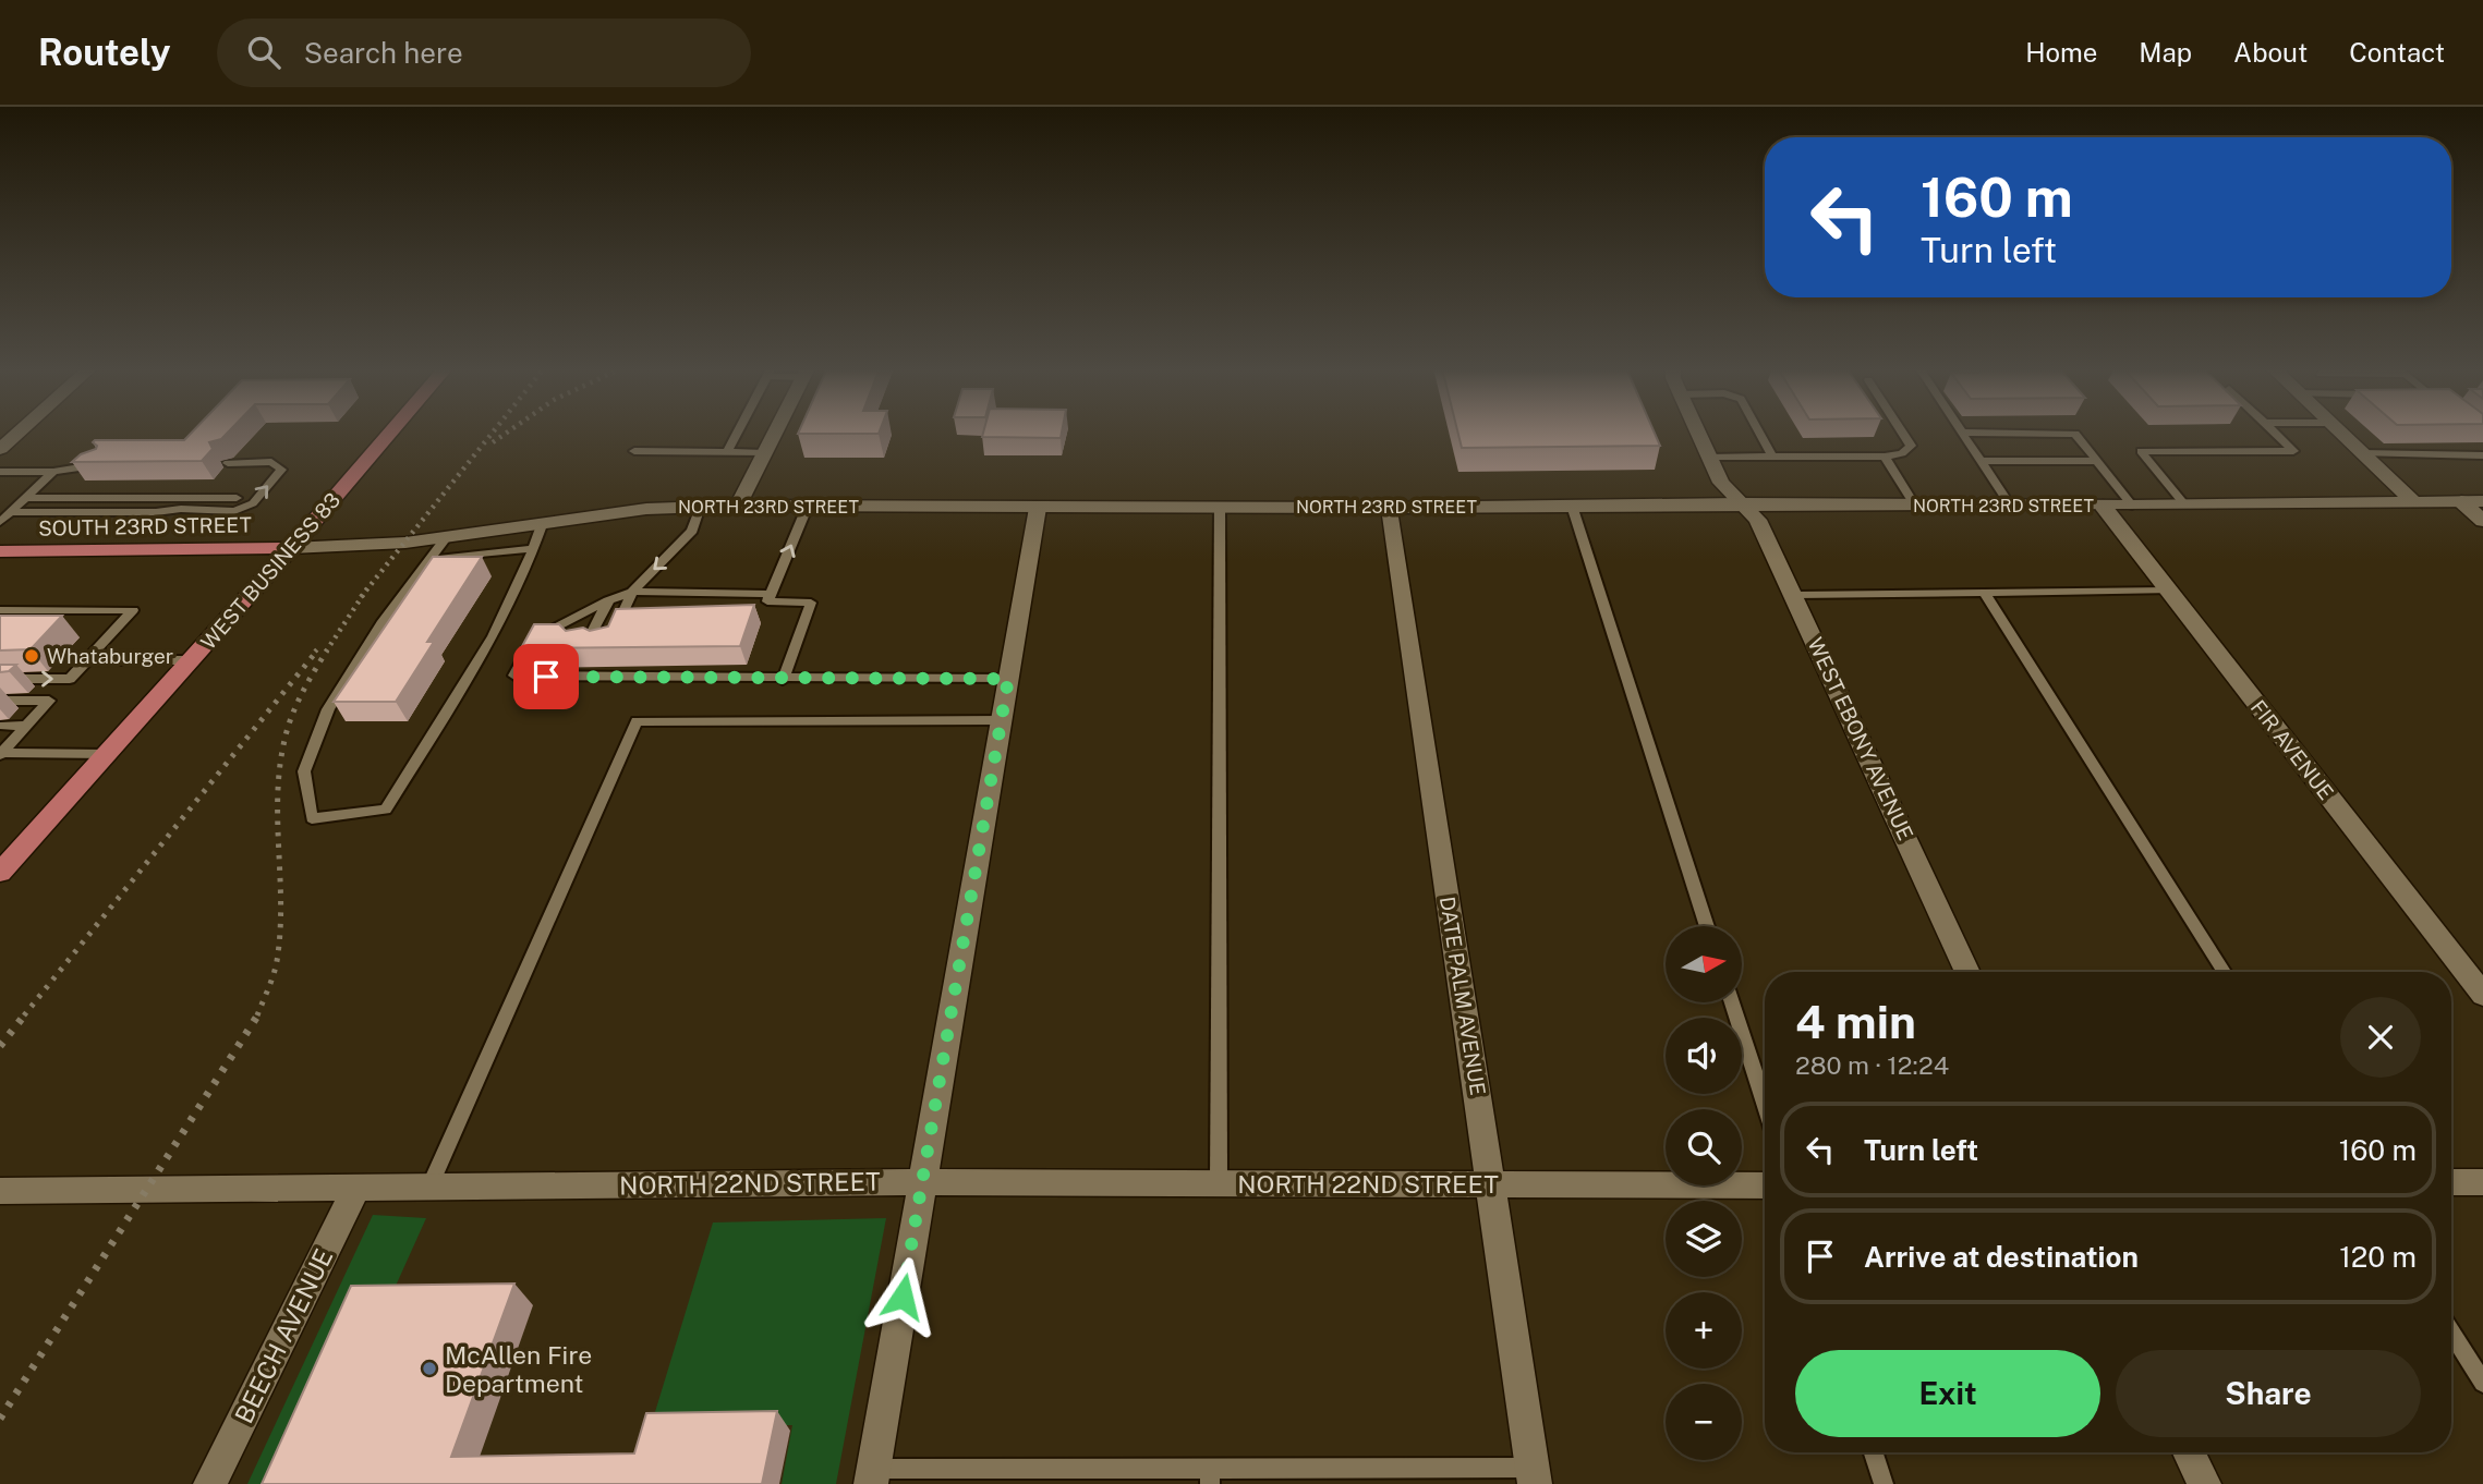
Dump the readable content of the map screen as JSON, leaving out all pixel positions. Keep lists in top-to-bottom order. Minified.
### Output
{"streets":{"main road":["SOUTH 23RD STREET","WEST BUSINESS 83"],"street":["NORTH 23RD STREET","WEST EBONY AVENUE","FIR AVENUE","DATE PALM AVENUE","NORTH 22ND STREET","BEECH AVENUE"]},"crossings":[["NORTH 23RD STREET","SOUTH 23RD STREET"],["NORTH 23RD STREET","WEST BUSINESS 83"],["NORTH 23RD STREET","WEST EBONY AVENUE"],["NORTH 23RD STREET","FIR AVENUE"],["NORTH 23RD STREET","DATE PALM AVENUE"],["SOUTH 23RD STREET","WEST BUSINESS 83"],["DATE PALM AVENUE","NORTH 22ND STREET"],["NORTH 22ND STREET","BEECH AVENUE"]],"places":["Whataburger","McAllen Fire Department"],"north":"right","page":{"header":"Routely","search":"Search here","nav":["Home","Map","About","Contact"],"turn":["160 m","Turn left"],"map_buttons":["+","−"],"heading":["4 min","280 m · 12:24"],"list":[{"name":"Turn left","value":"160 m"},{"name":"Arrive at destination","value":"120 m"}],"buttons":["Exit","Share"]}}
